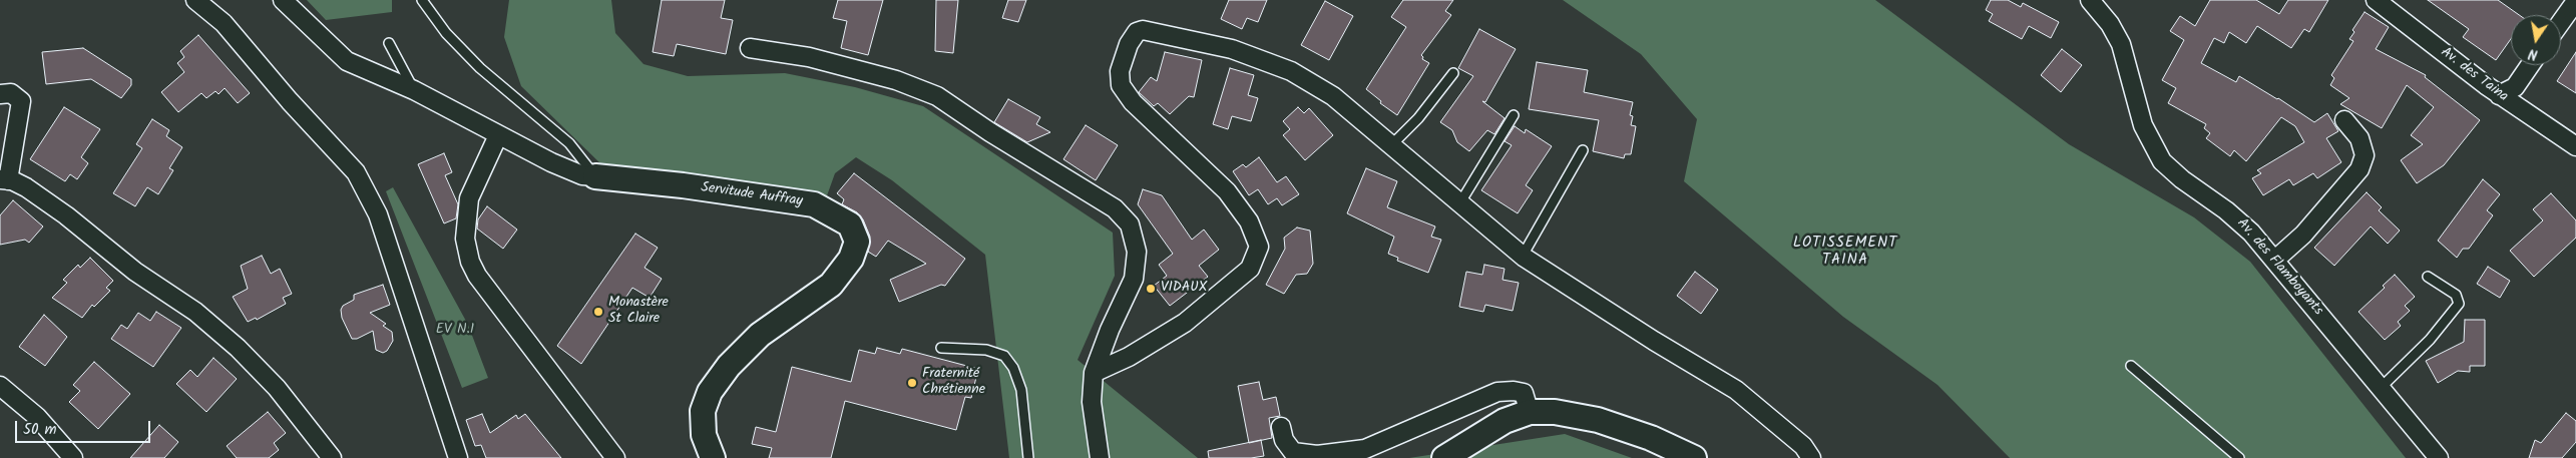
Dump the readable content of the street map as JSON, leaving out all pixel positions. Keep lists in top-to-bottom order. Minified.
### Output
{"streets":{"street":["Av. des Taina","Servitude Auffray","Av. des Flamboyants"]},"districts":["LOTISSEMENT TAINA"],"parks":["EV N.1"],"places":["VIDAUX","Monastère St Claire","Fraternité Chrétienne"],"scale_bar":"50 m","north":"bottom"}
